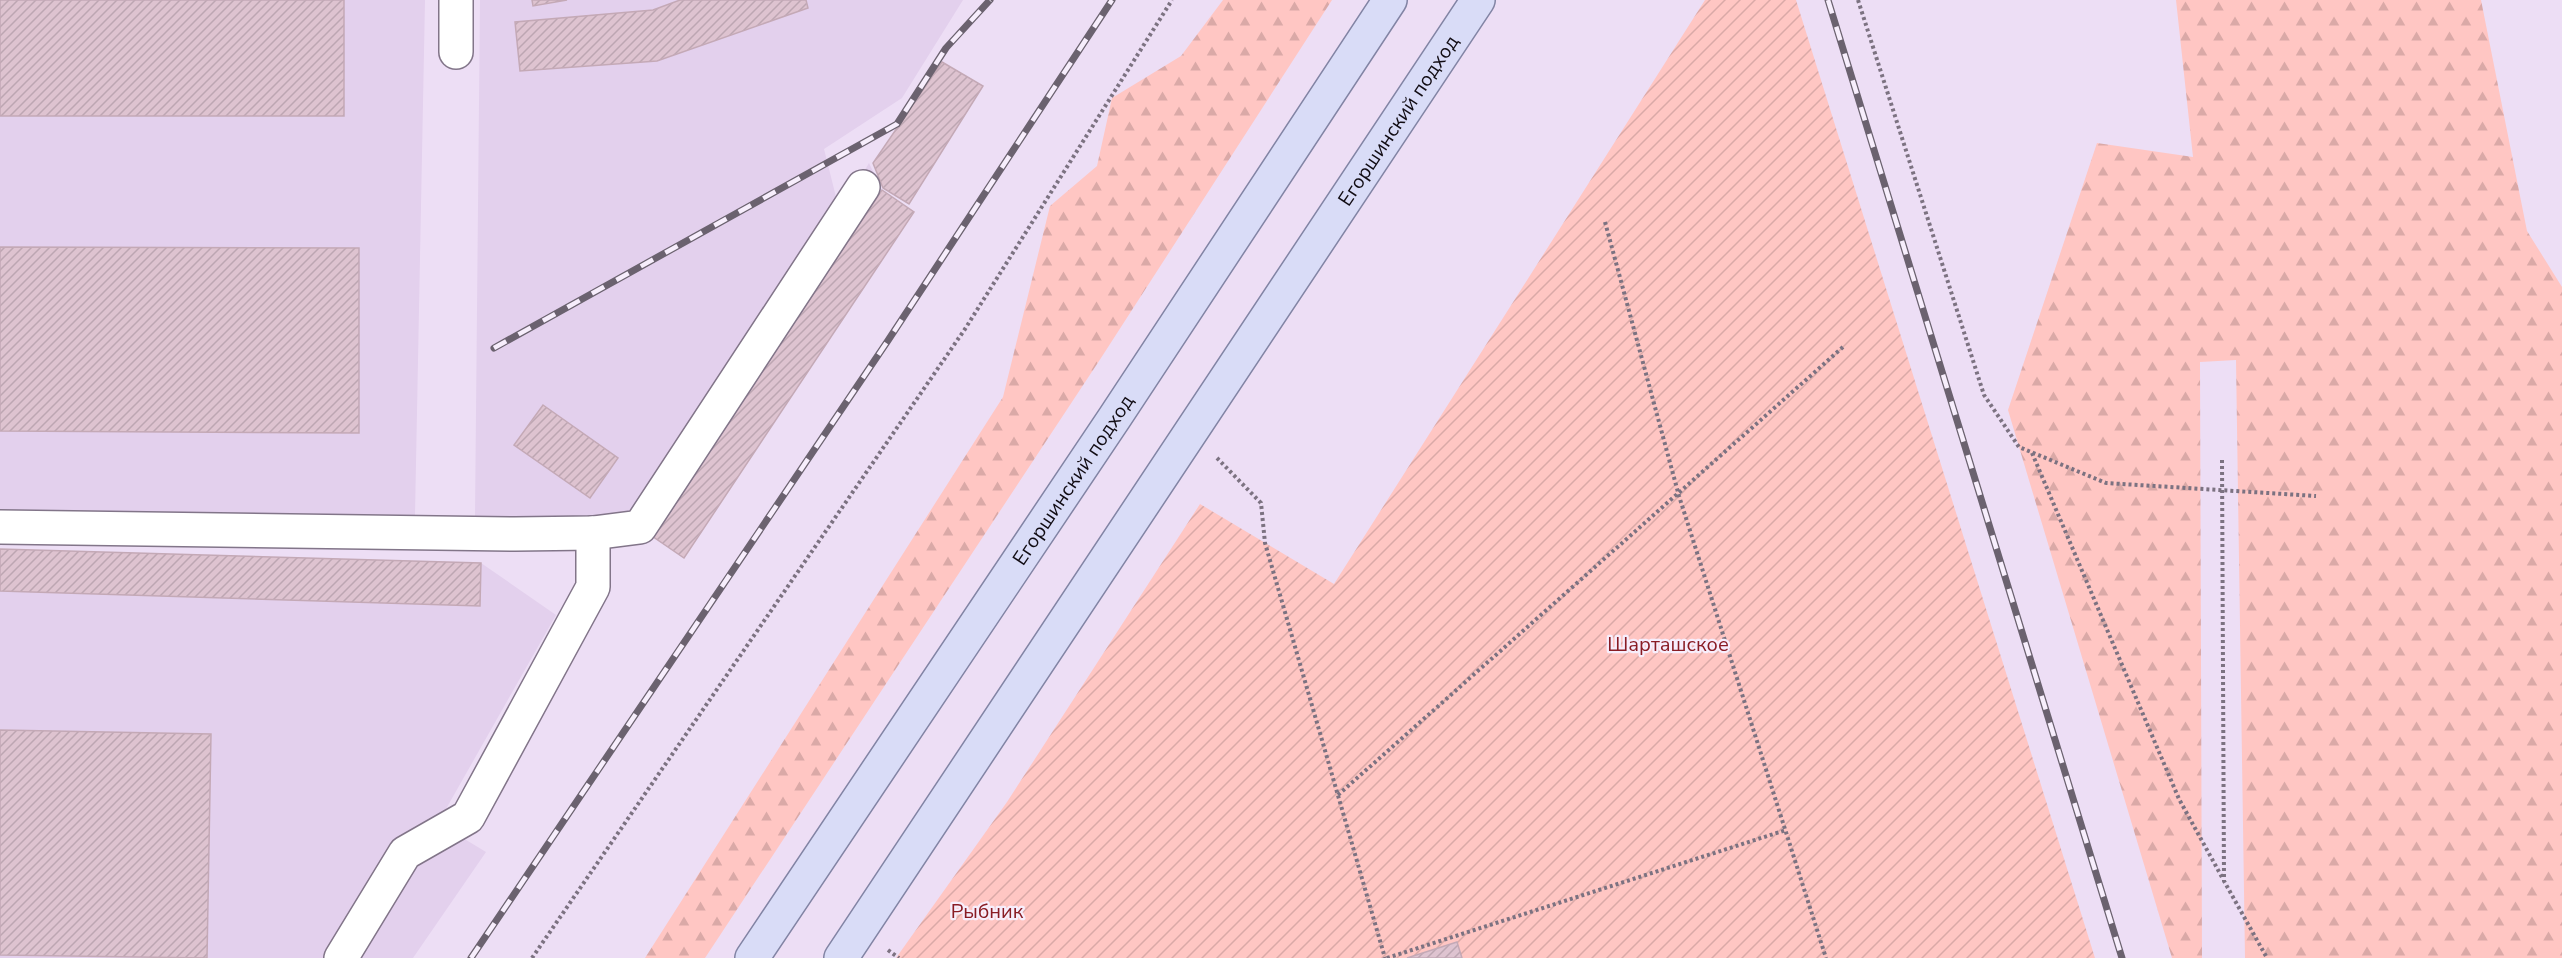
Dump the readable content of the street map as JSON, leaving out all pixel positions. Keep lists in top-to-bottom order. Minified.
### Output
{"streets":{"main road":["Егоршинский подход"]},"parks":["Шарташское","Рыбник"]}
